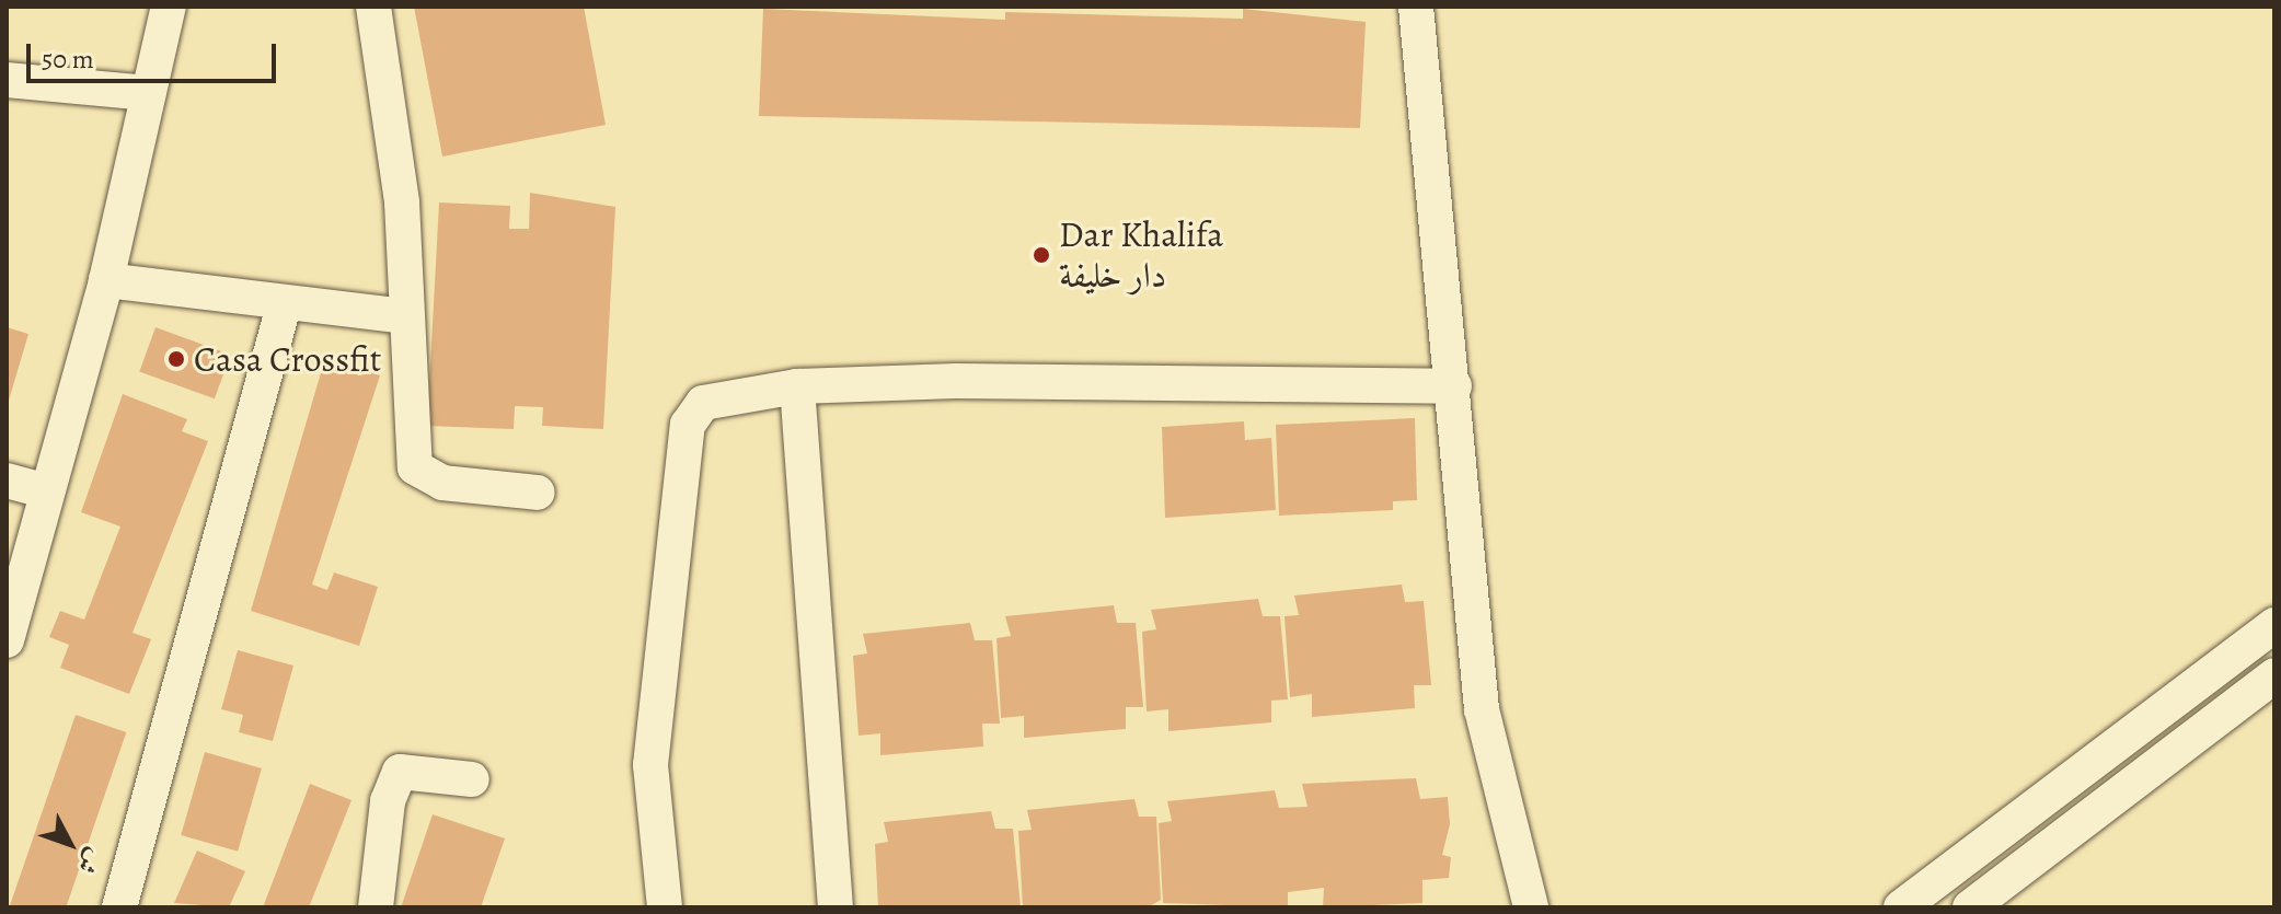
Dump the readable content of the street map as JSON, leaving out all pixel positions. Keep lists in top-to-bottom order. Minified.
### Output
{"places":["Dar Khalifa دار خليفة","Casa Crossfit"],"scale_bar":"50 m","north":"bottom right"}
